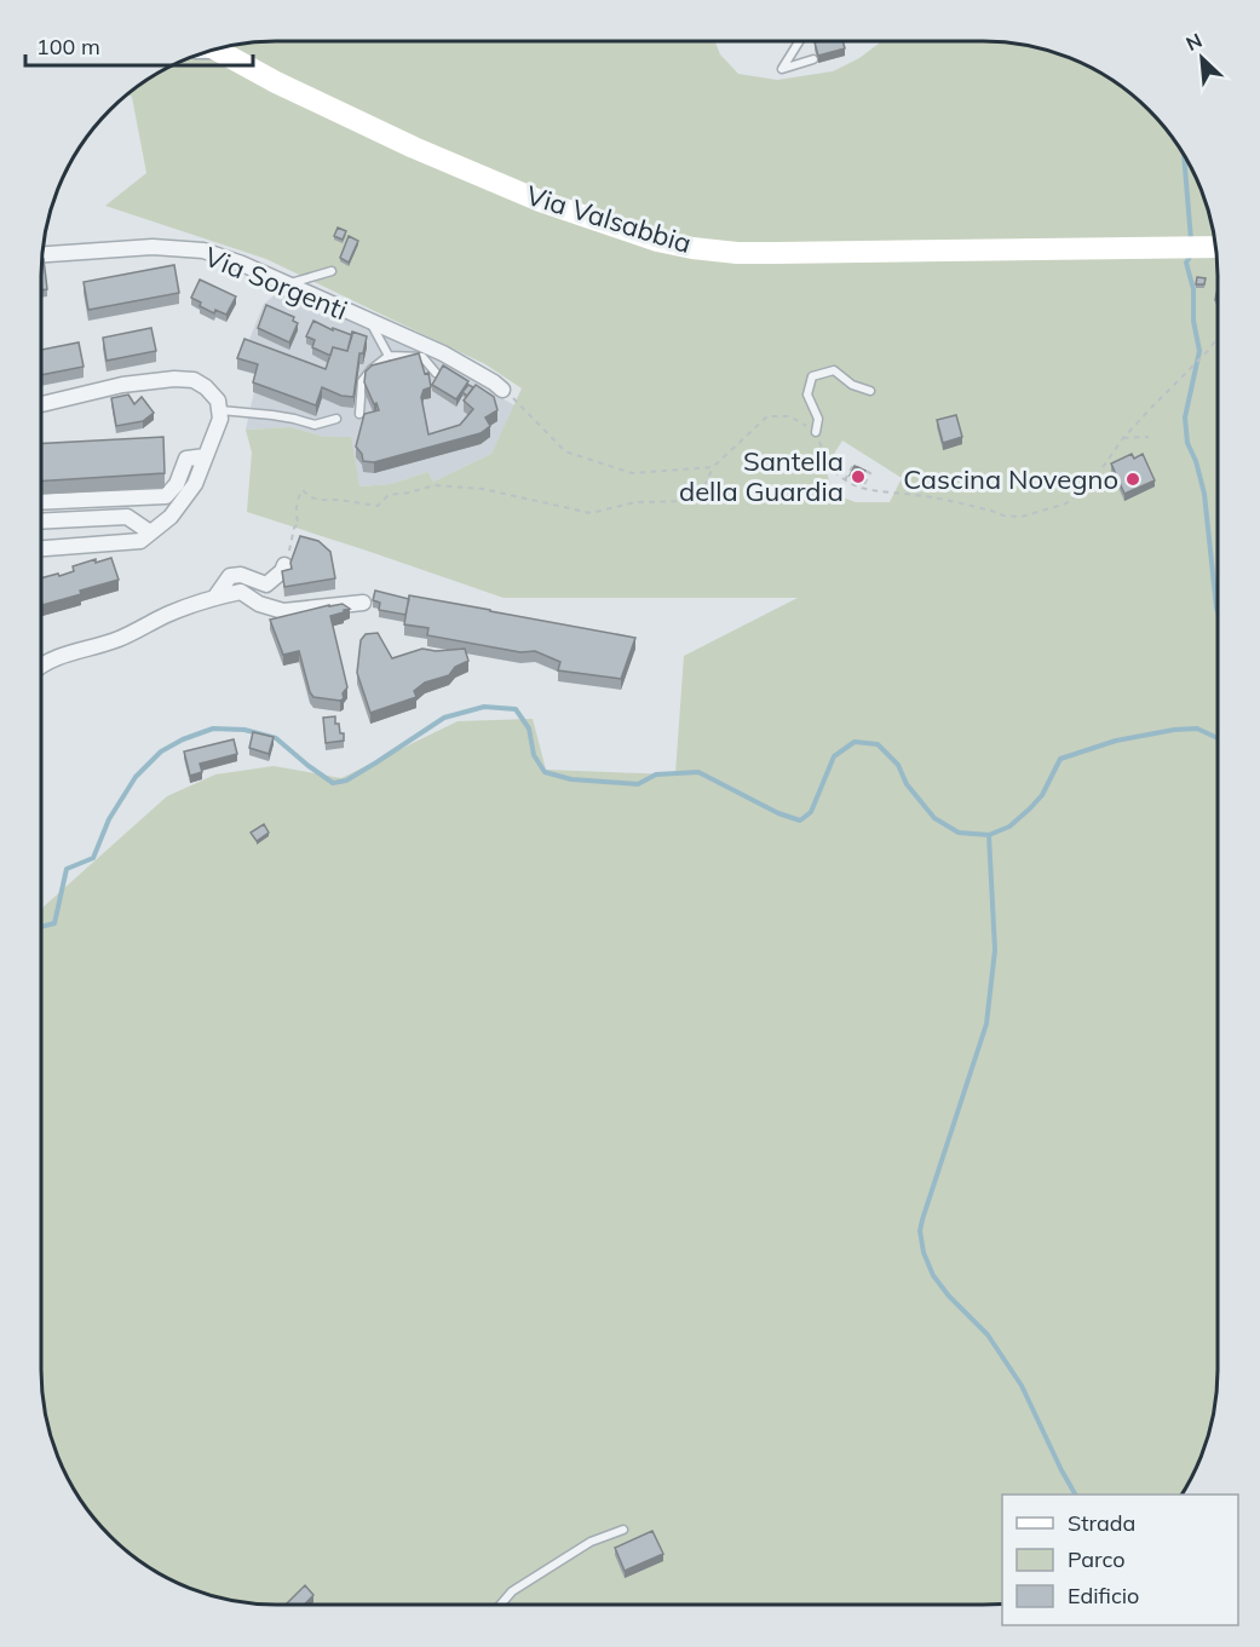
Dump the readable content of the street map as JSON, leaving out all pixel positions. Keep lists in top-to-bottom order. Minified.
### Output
{"streets":{"main road":["Via Valsabbia"],"street":["Via Sorgenti"]},"places":["Santella della Guardia","Cascina Novegno"],"legend":["Strada","Parco","Edificio"],"scale_bar":"100 m","north":"top left"}
